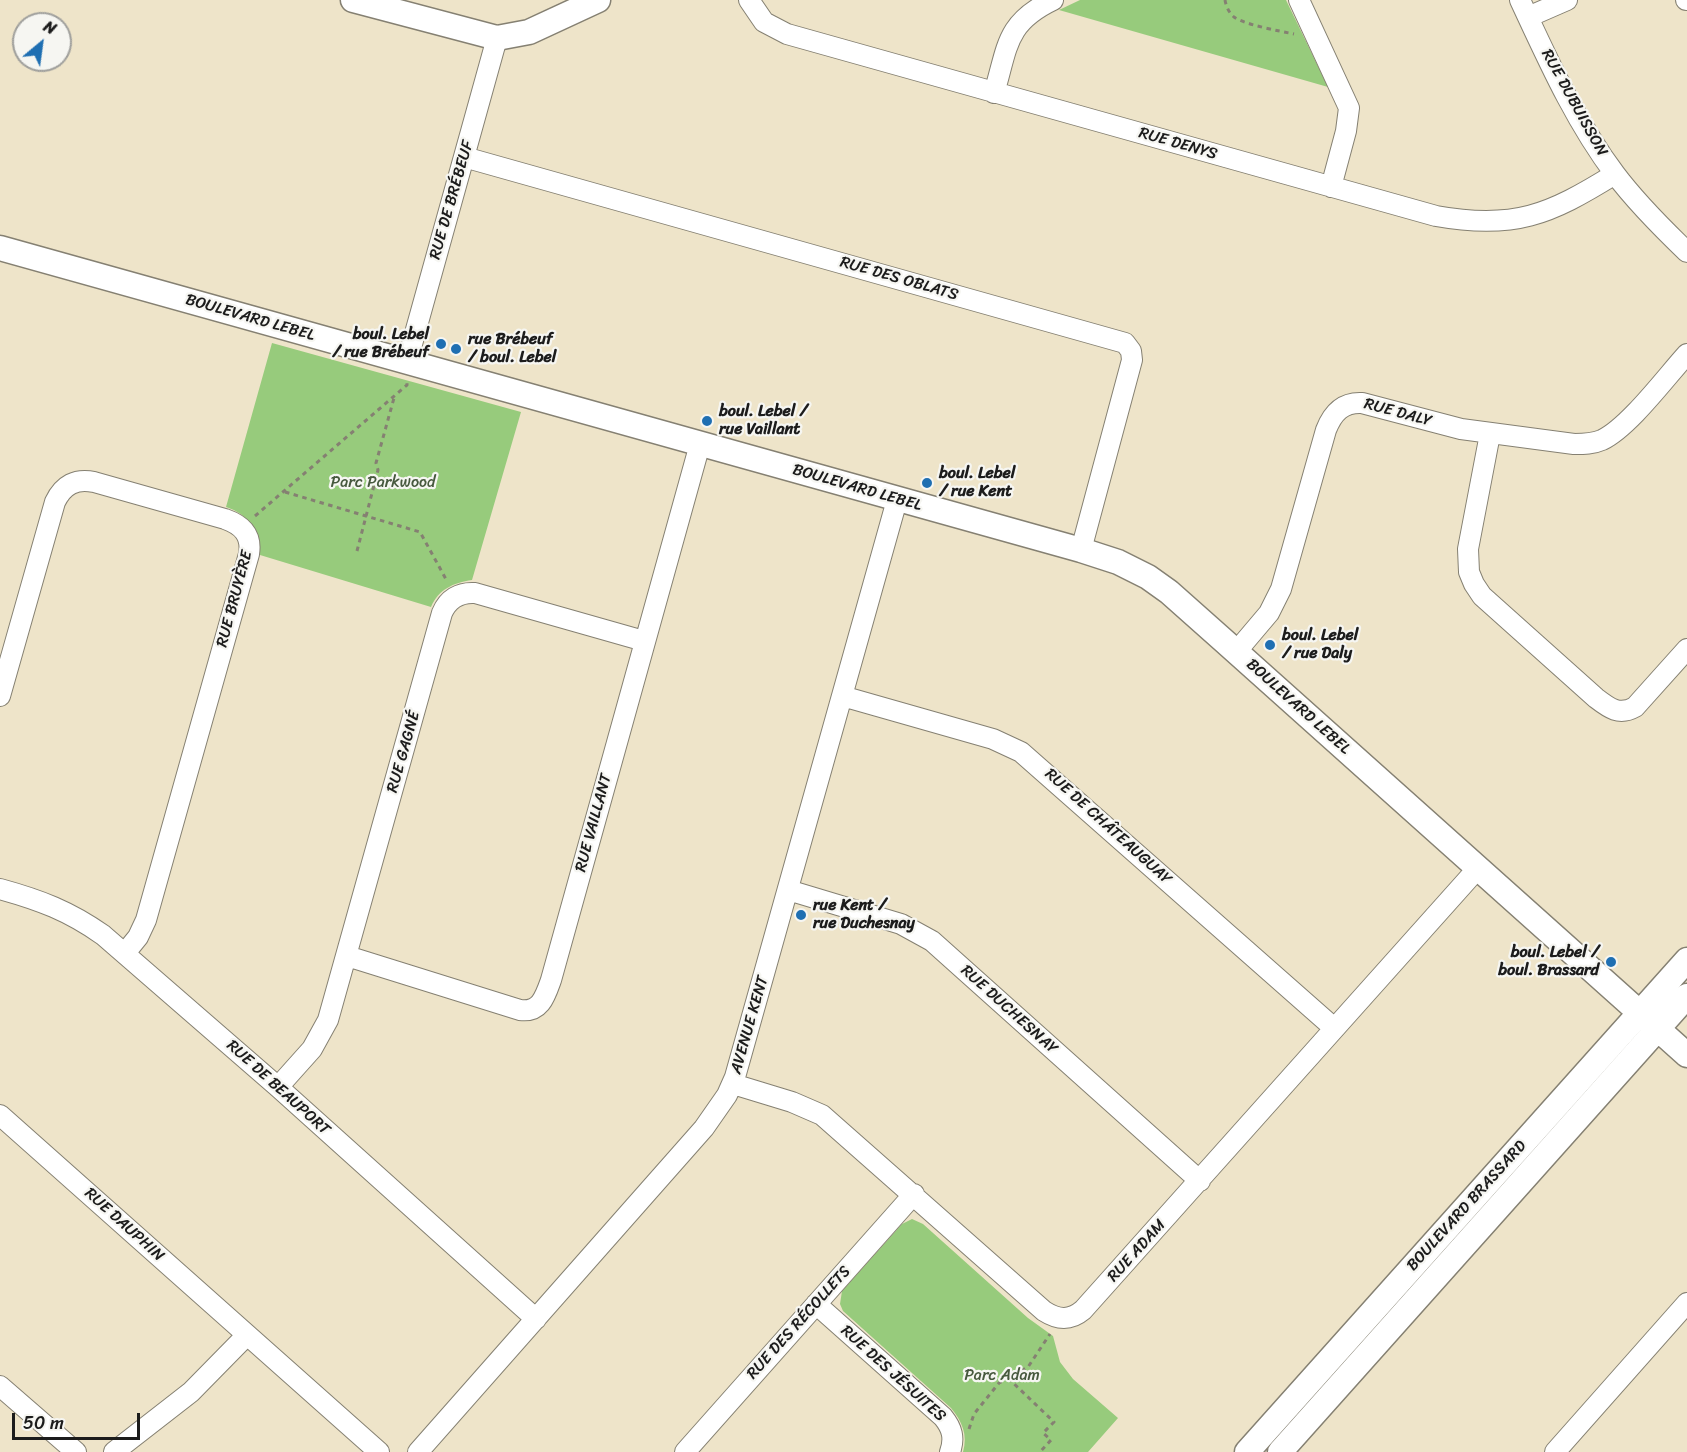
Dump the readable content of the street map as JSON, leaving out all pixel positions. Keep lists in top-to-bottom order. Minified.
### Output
{"streets":{"street":["RUE DUBUISSON","RUE DENYS","RUE DE BRÉBEUF","RUE DES OBLATS","BOULEVARD LEBEL","RUE DALY","RUE BRUYÈRE","RUE GAGNÉ","RUE VAILLANT","RUE DE CHÂTEAUGUAY","RUE DUCHESNAY","AVENUE KENT","RUE DE BEAUPORT","BOULEVARD BRASSARD","RUE DAUPHIN","RUE ADAM","RUE DES RÉCOLLETS","RUE DES JÉSUITES"]},"crossings":[["RUE DUBUISSON","RUE DENYS"],["RUE DE BRÉBEUF","RUE DES OBLATS"],["RUE DE BRÉBEUF","BOULEVARD LEBEL"],["RUE DES OBLATS","BOULEVARD LEBEL"],["BOULEVARD LEBEL","RUE DALY"],["BOULEVARD LEBEL","RUE VAILLANT"],["BOULEVARD LEBEL","AVENUE KENT"],["BOULEVARD LEBEL","BOULEVARD BRASSARD"],["BOULEVARD LEBEL","RUE ADAM"],["RUE BRUYÈRE","RUE DE BEAUPORT"],["RUE GAGNÉ","RUE VAILLANT"],["RUE GAGNÉ","RUE DE BEAUPORT"],["RUE DE CHÂTEAUGUAY","AVENUE KENT"],["RUE DE CHÂTEAUGUAY","RUE ADAM"],["RUE DUCHESNAY","AVENUE KENT"],["RUE DUCHESNAY","RUE ADAM"],["AVENUE KENT","RUE DE BEAUPORT"],["AVENUE KENT","RUE ADAM"],["RUE ADAM","RUE DES RÉCOLLETS"],["RUE DES RÉCOLLETS","RUE DES JÉSUITES"]],"parks":["Parc Parkwood","Parc Adam"],"places":["boul. Lebel / rue Brébeuf","rue Brébeuf / boul. Lebel","boul. Lebel / rue Vaillant","boul. Lebel / rue Kent","boul. Lebel / rue Daly","rue Kent / rue Duchesnay","boul. Lebel / boul. Brassard"],"scale_bar":"50 m","north":"top right"}
